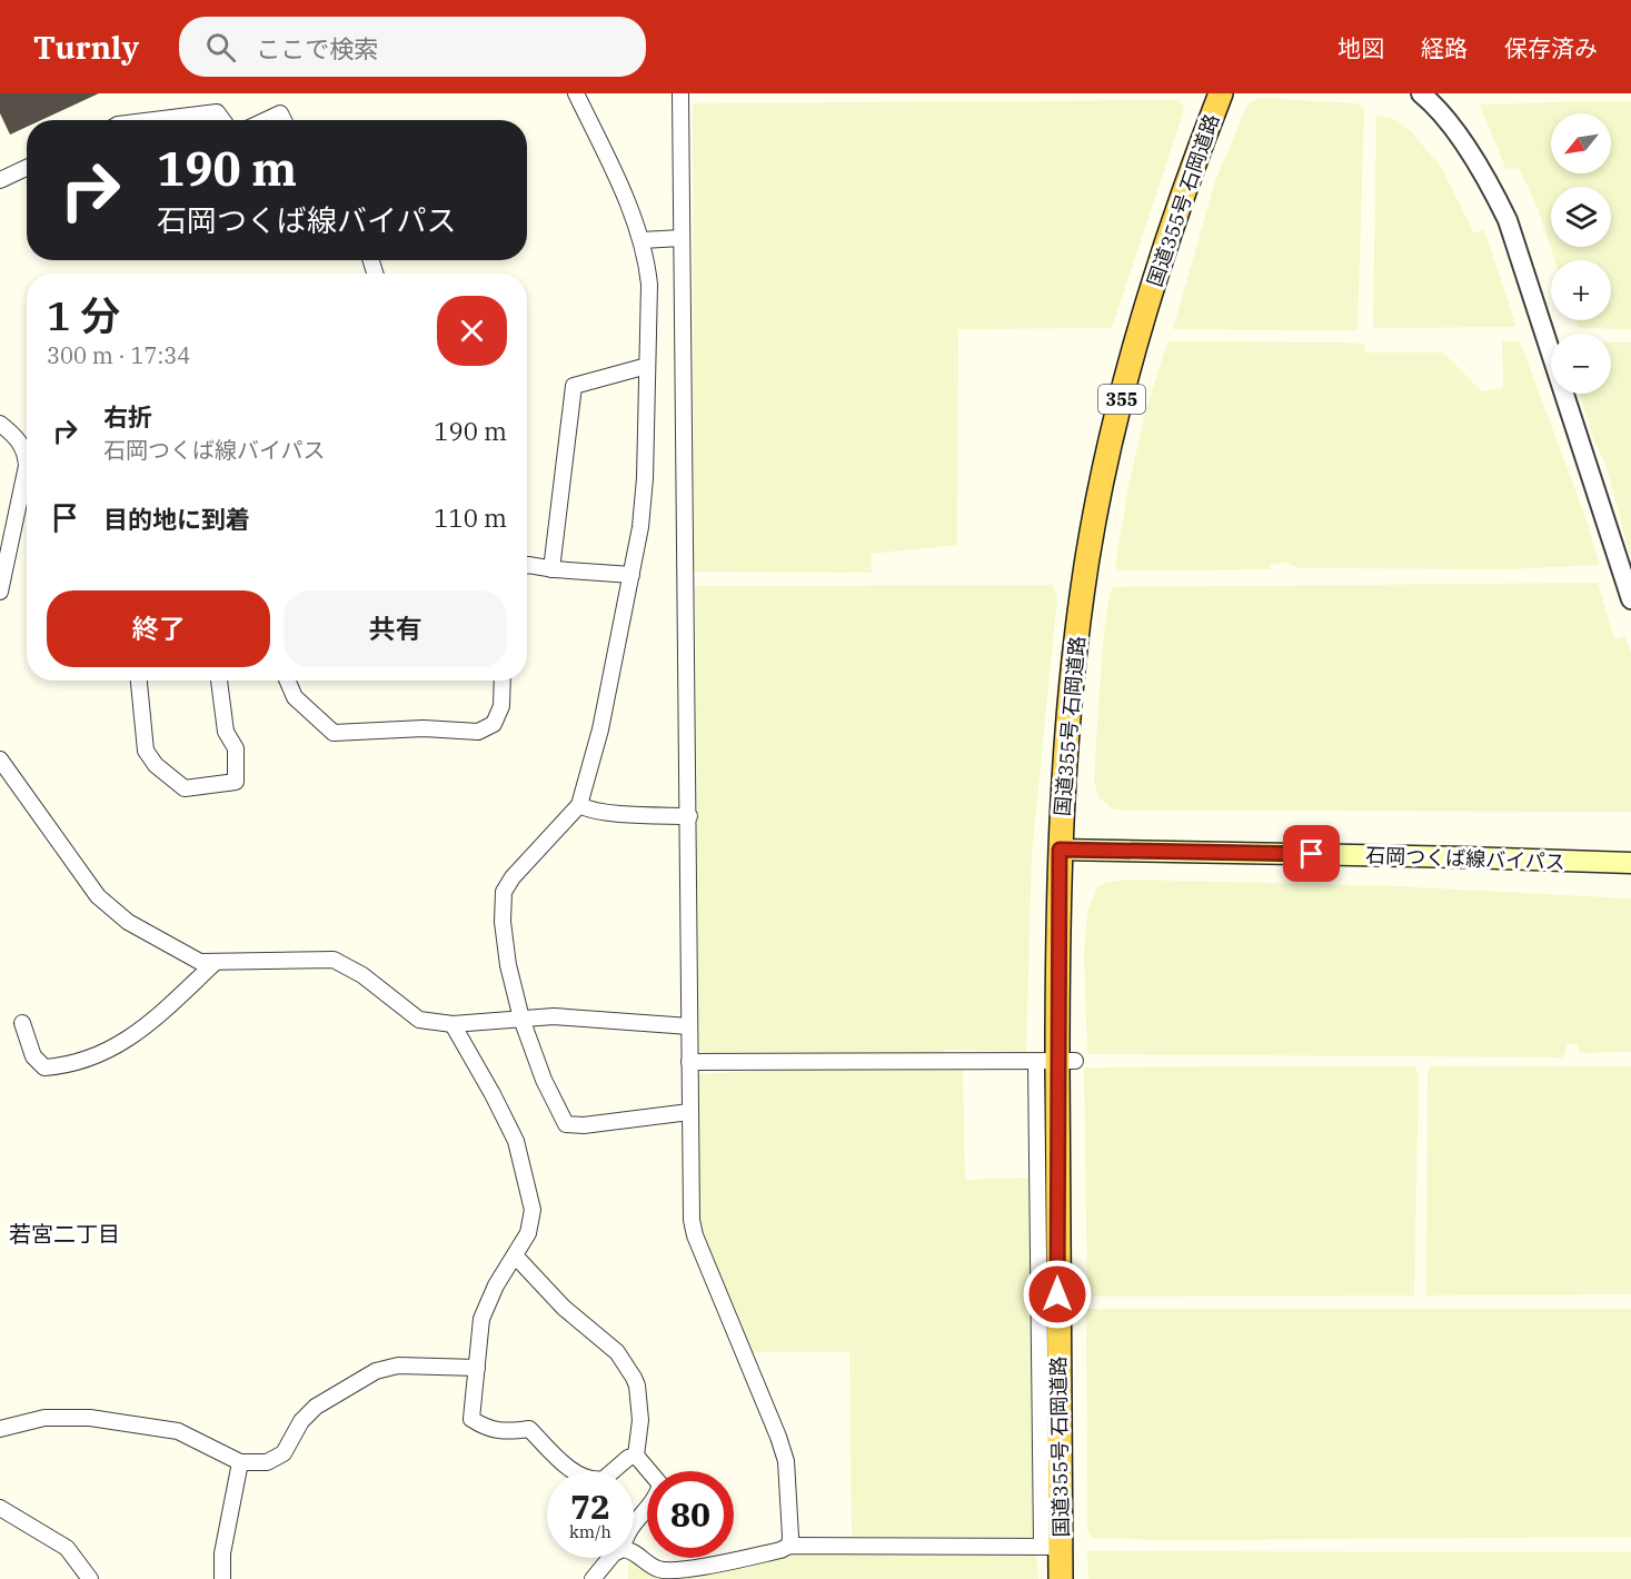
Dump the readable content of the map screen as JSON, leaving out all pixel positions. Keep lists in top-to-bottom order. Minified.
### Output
{"streets":{"highway":["国道355号 石岡道路","355"],"main road":["石岡つくば線バイパス"]},"crossings":[["国道355号 石岡道路","石岡つくば線バイパス"]],"districts":["若宮二丁目"],"north":"bottom left","page":{"header":"Turnly","search":"ここで検索","nav":["地図","経路","保存済み"],"map_buttons":["+","−"],"turn":["190 m","石岡つくば線バイパス"],"heading":["1 分","300 m · 17:34"],"list":[{"name":"右折","note":"石岡つくば線バイパス","value":"190 m"},{"name":"目的地に到着","value":"110 m"}],"buttons":["終了","共有"],"speed":"72 km/h","limit":"80"}}
